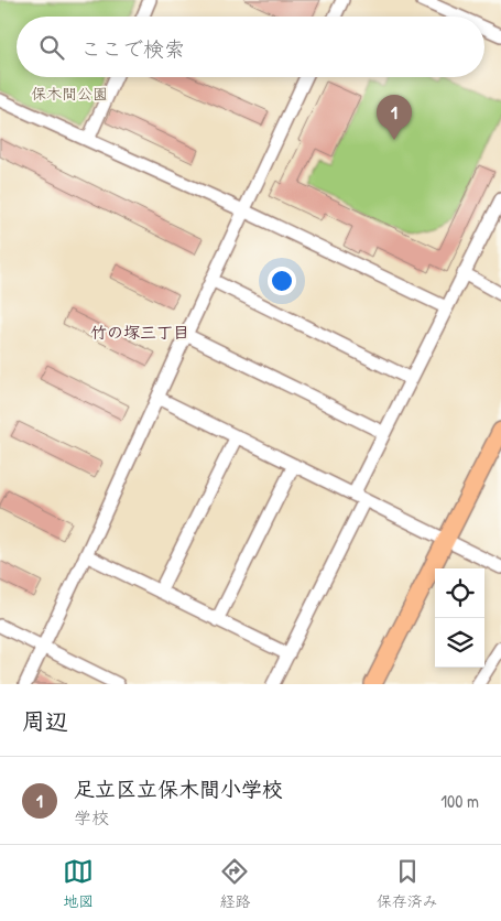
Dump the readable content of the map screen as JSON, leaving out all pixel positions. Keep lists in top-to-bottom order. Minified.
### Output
{"districts":["竹の塚三丁目"],"parks":["保木間公園"],"page":{"search":"ここで検索","pins":"1","heading":"周辺","list":[{"mark":"1","name":"足立区立保木間小学校","note":"学校","value":"100 m"}],"nav":["地図","経路","保存済み"]}}
